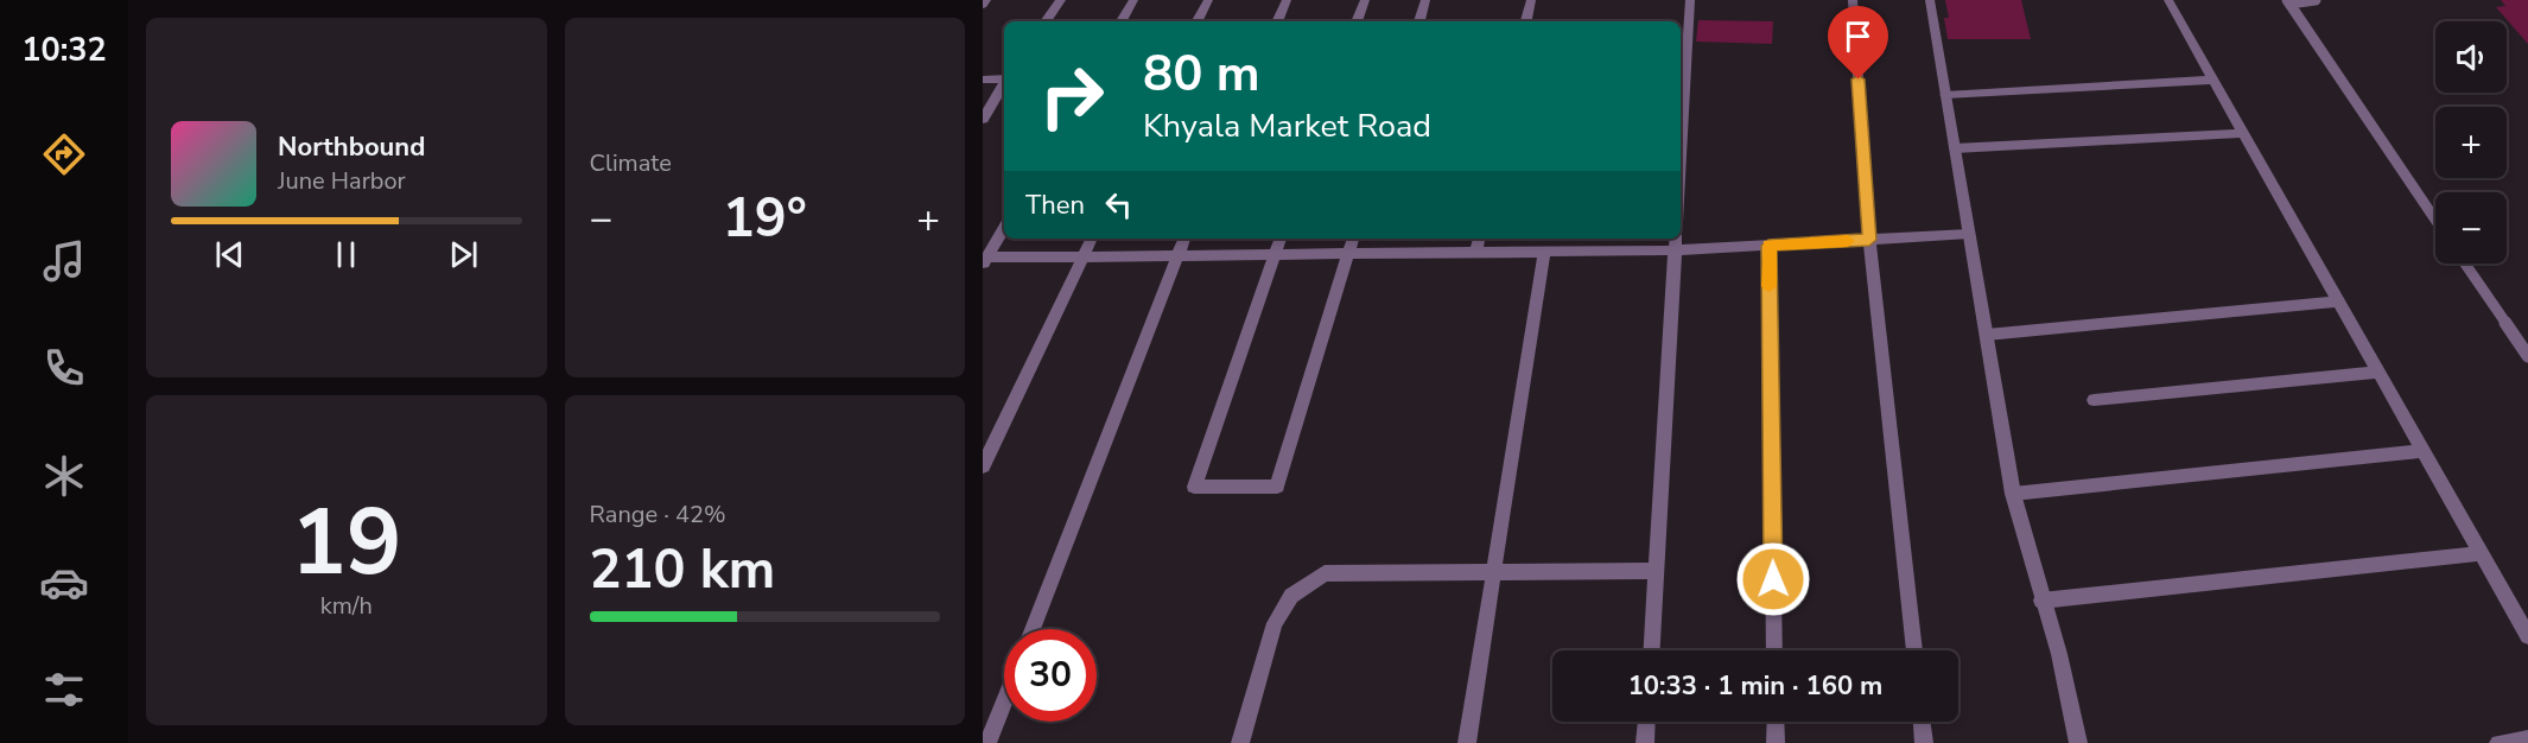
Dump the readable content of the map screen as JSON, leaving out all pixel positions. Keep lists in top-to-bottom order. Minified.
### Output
{"page":{"tabs":"10:32","tile":["Climate",["19","km/h"],["Range · 42%","210 km"]],"map_buttons":["+","−"],"turn":["80 m","Khyala Market Road"],"song":["Northbound","June Harbor"],"then":"Then","heat":["−","19°","+"],"limit":"30","trip":"10:33 · 1 min · 160 m"}}
